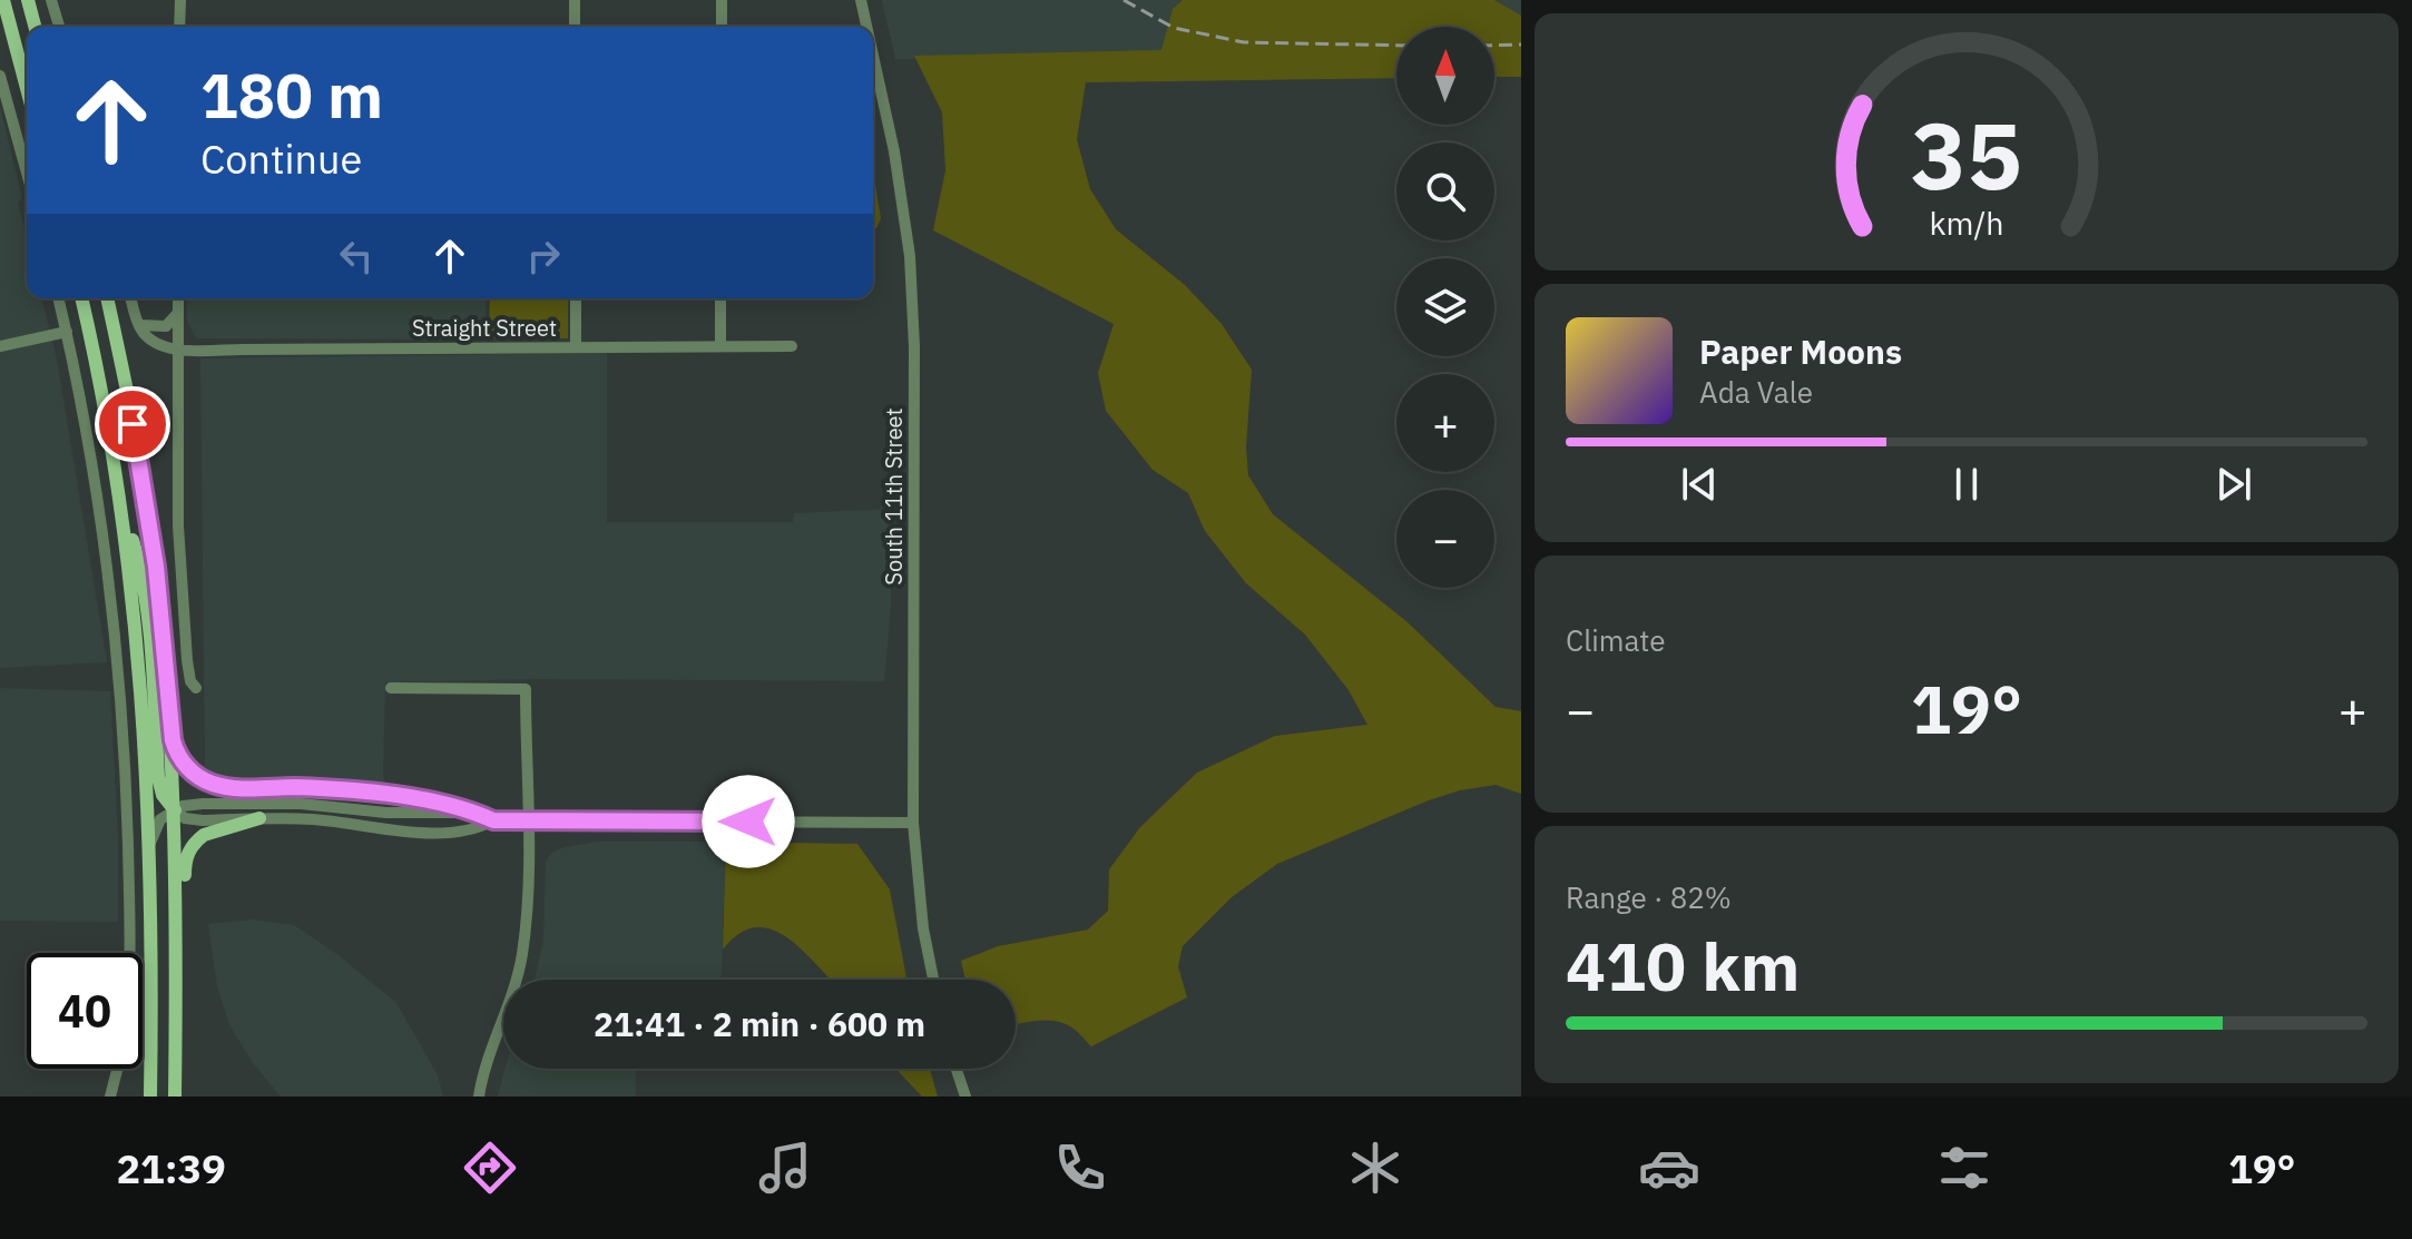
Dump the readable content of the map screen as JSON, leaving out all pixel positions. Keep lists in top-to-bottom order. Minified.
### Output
{"streets":{"street":["Straight Street","South 11th Street"]},"north":"top","page":{"map_buttons":["+","−"],"turn":["180 m","Continue"],"song":["Paper Moons","Ada Vale"],"tile":["Climate",["Range · 82%","410 km"]],"heat":["−","19°","+"],"limit":"40","trip":"21:41 · 2 min · 600 m","tabs":["21:39","19°"],"gauge":["35","km/h"]}}
